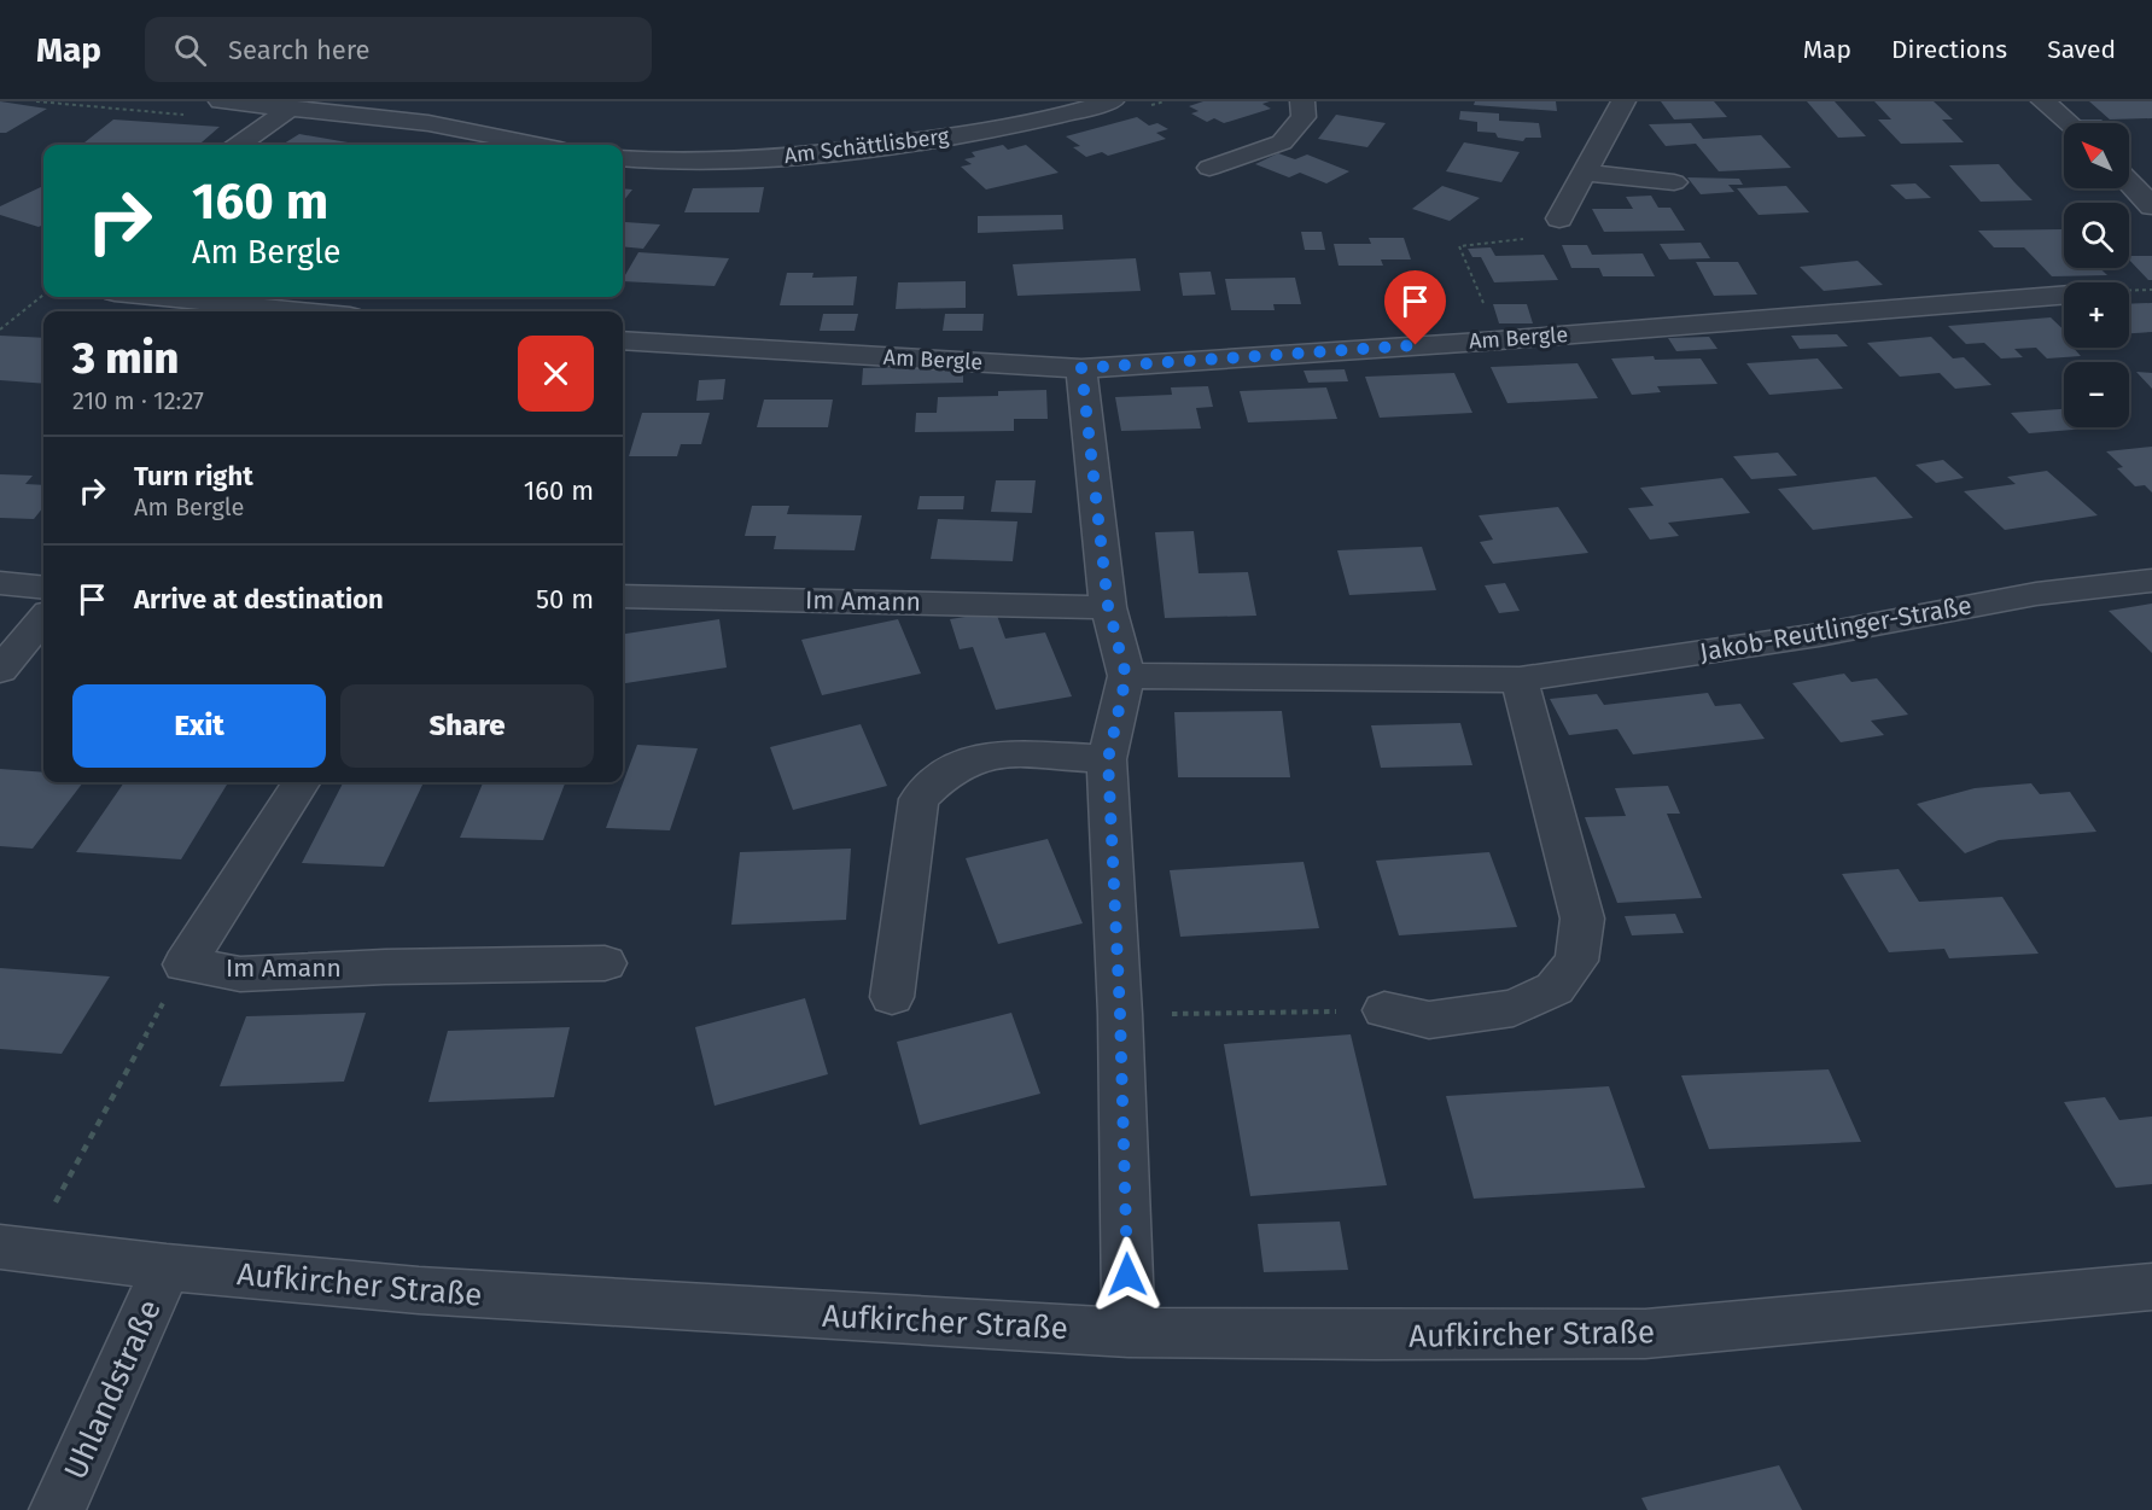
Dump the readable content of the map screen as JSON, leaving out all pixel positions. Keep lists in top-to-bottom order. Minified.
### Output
{"streets":{"street":["Am Schättlisberg","Am Bergle","Im Amann","Jakob-Reutlinger-Straße","Aufkircher Straße","Uhlandstraße"]},"crossings":[["Aufkircher Straße","Uhlandstraße"]],"north":"top left","page":{"header":"Map","search":"Search here","nav":["Map","Directions","Saved"],"map_buttons":["+","−"],"turn":["160 m","Am Bergle"],"heading":["3 min","210 m · 12:27"],"list":[{"name":"Turn right","note":"Am Bergle","value":"160 m"},{"name":"Arrive at destination","value":"50 m"}],"buttons":["Exit","Share"]}}
